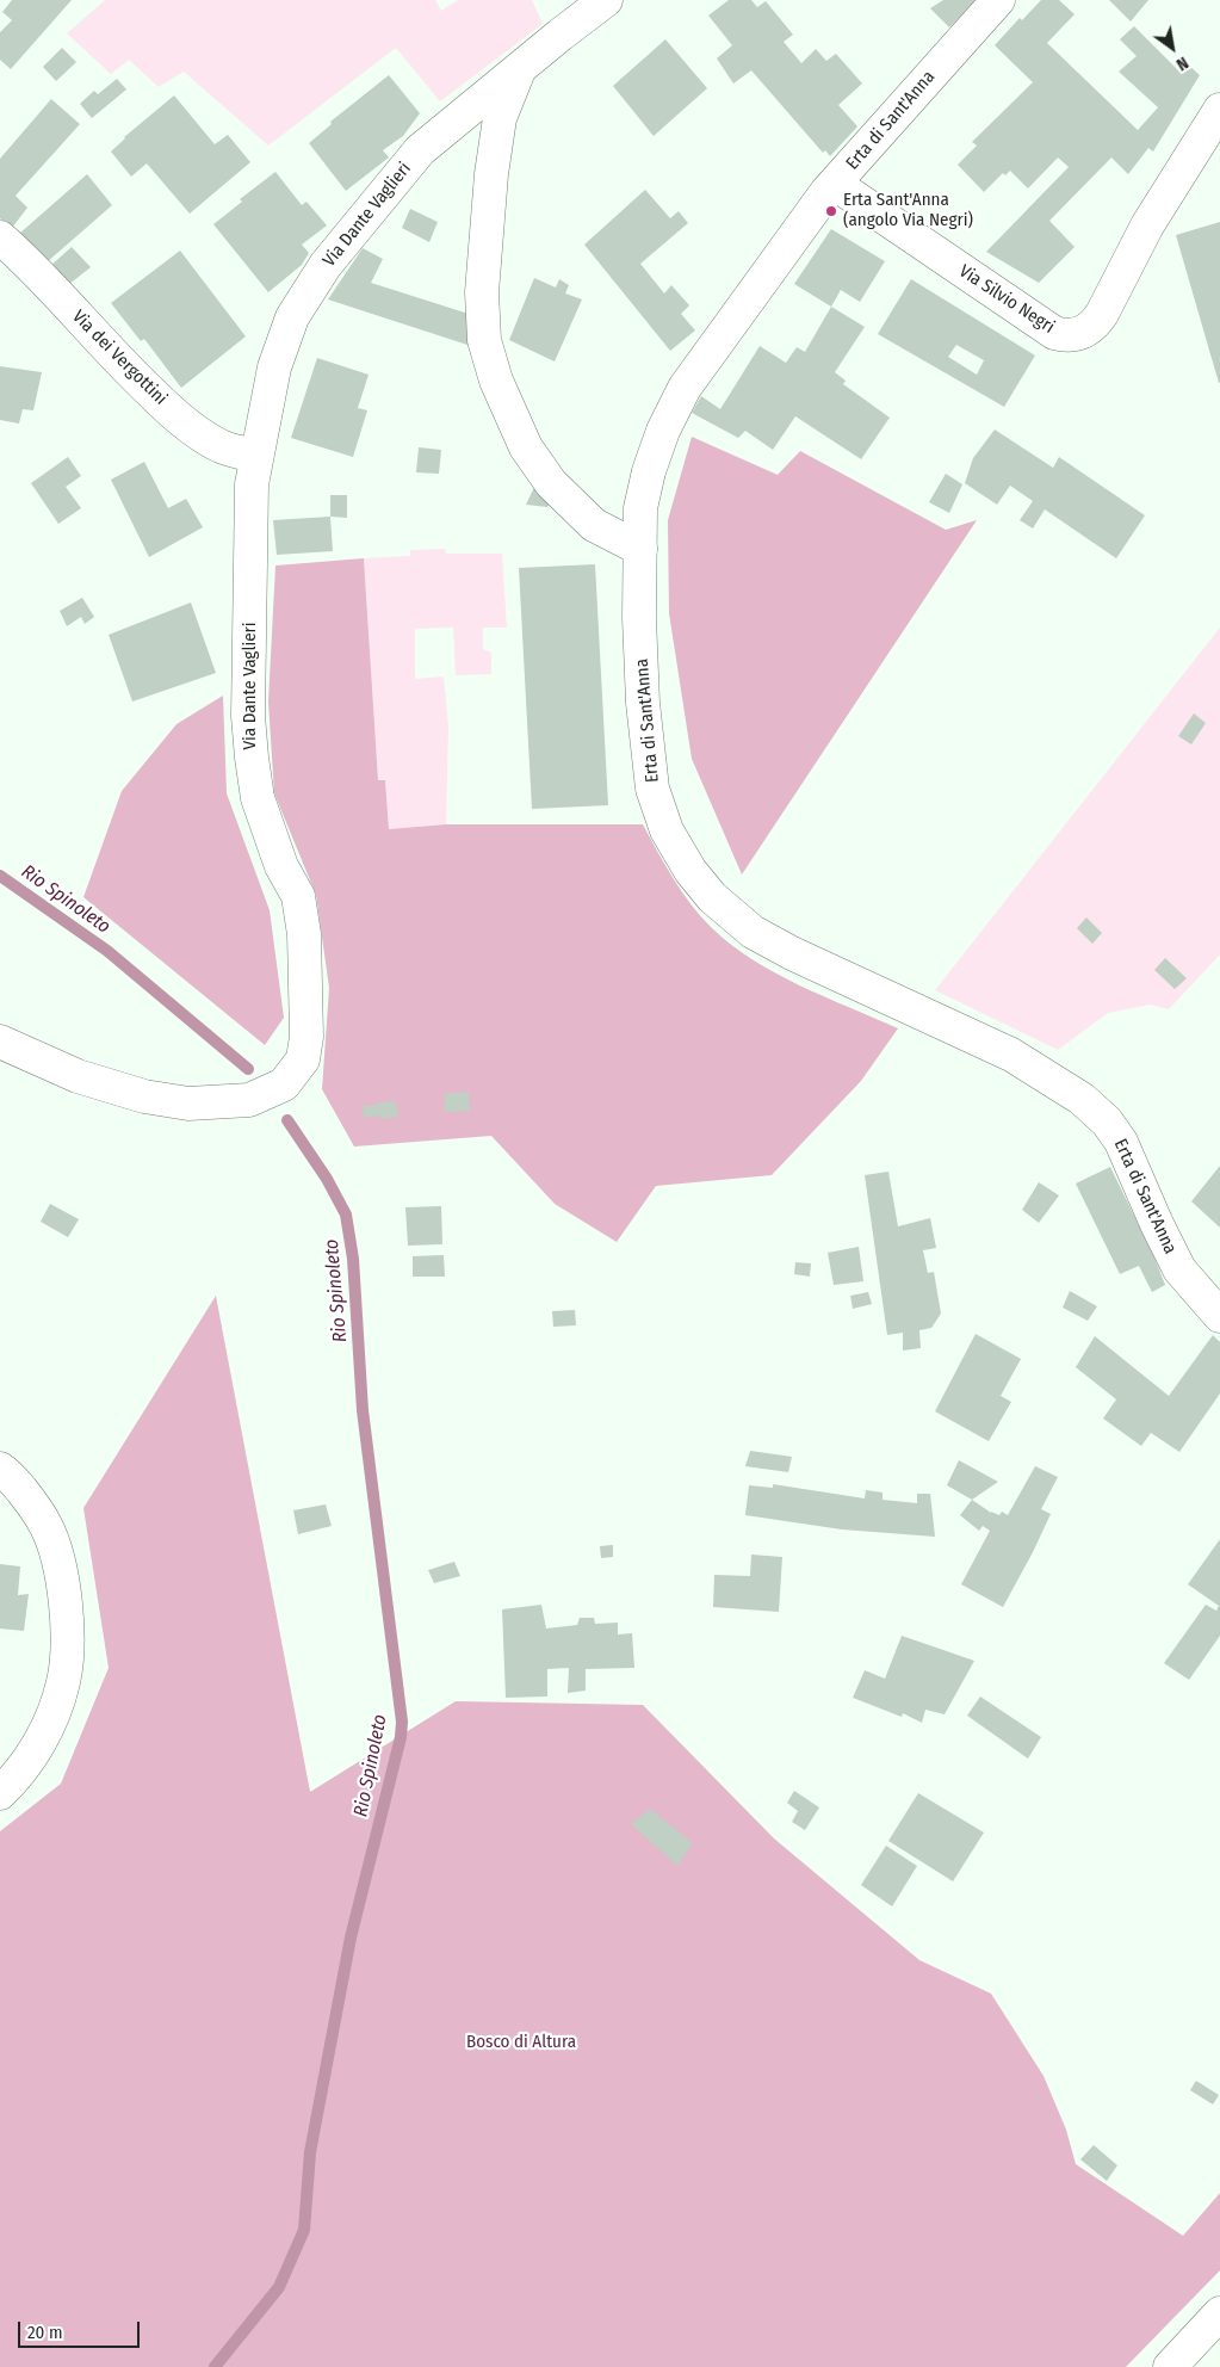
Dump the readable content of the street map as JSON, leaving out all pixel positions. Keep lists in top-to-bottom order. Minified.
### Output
{"streets":{"street":["Erta di Sant'Anna","Via Dante Vaglieri","Via Silvio Negri","Via dei Vergottini"]},"crossings":[["Erta di Sant'Anna","Via Dante Vaglieri"],["Erta di Sant'Anna","Via Silvio Negri"],["Via Dante Vaglieri","Via dei Vergottini"]],"water":["Rio Spinoleto"],"parks":["Bosco di Altura"],"places":["Erta Sant'Anna (angolo Via Negri)"],"scale_bar":"20 m","north":"bottom right"}
